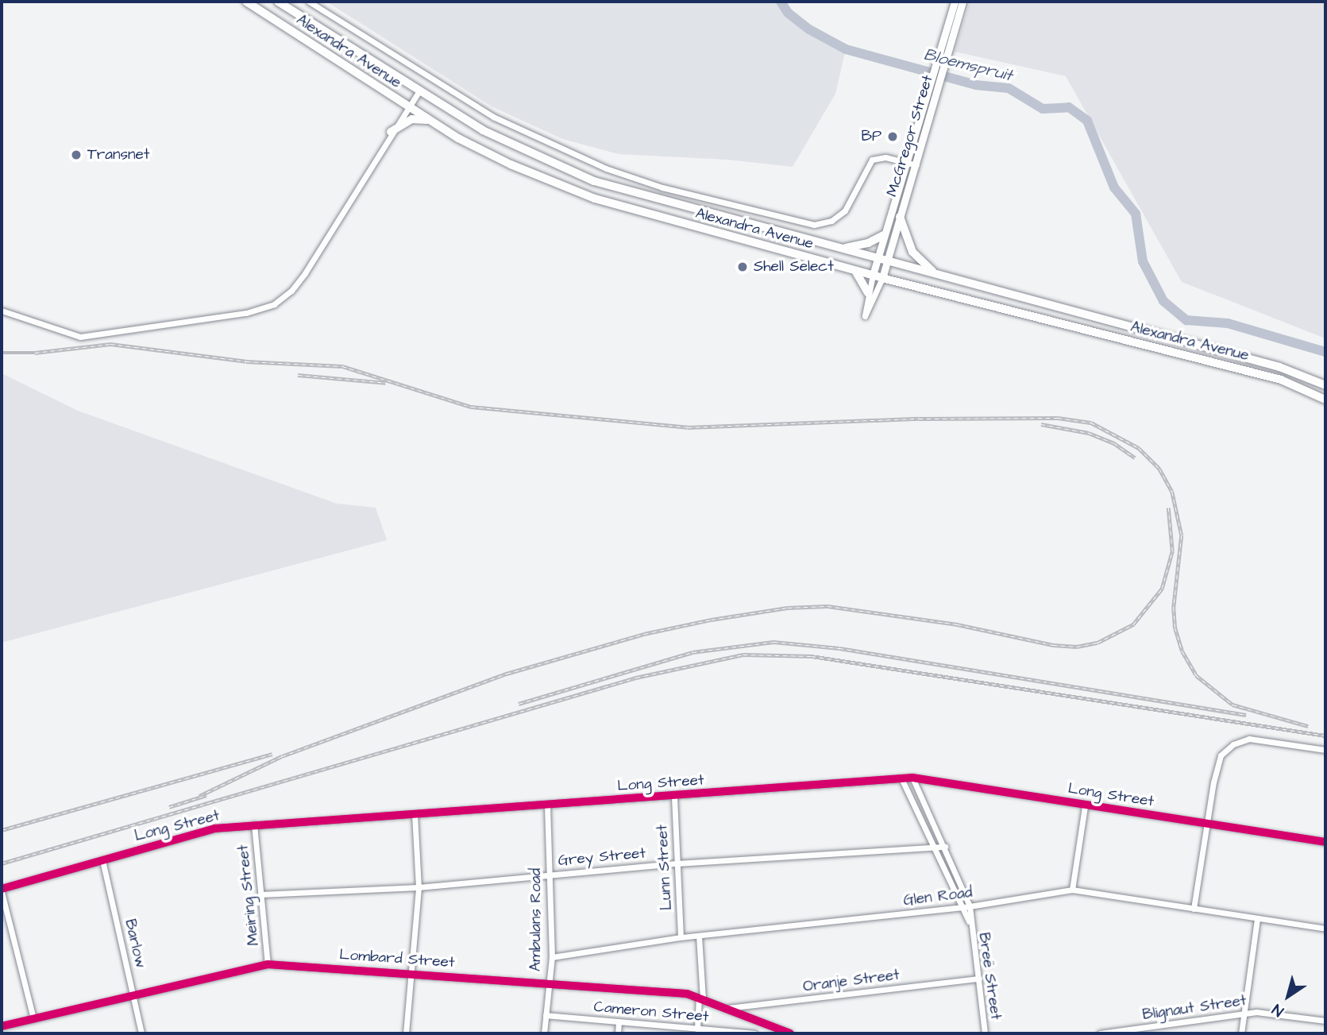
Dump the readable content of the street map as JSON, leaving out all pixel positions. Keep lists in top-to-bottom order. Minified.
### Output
{"streets":{"highway":["Alexandra Avenue"],"main road":["McGregor Street"],"street":["Long Street","Grey Street","Lunn Street","Meiring Street","Glen Road","Ambulans Road","Barlow","Lombard Street","Breë Street","Oranje Street","Blignaut Street","Cameron Street"]},"crossings":[["Alexandra Avenue","McGregor Street"],["Long Street","Lunn Street"],["Long Street","Meiring Street"],["Long Street","Ambulans Road"],["Long Street","Barlow"],["Long Street","Breë Street"],["Grey Street","Lunn Street"],["Grey Street","Meiring Street"],["Grey Street","Ambulans Road"],["Grey Street","Breë Street"],["Lunn Street","Glen Road"],["Meiring Street","Lombard Street"],["Glen Road","Ambulans Road"],["Glen Road","Breë Street"],["Ambulans Road","Lombard Street"],["Ambulans Road","Cameron Street"],["Barlow","Lombard Street"],["Lombard Street","Oranje Street"],["Breë Street","Oranje Street"]],"water":["Bloemspruit"],"places":["BP","Transnet","Shell Select"],"north":"bottom left"}
